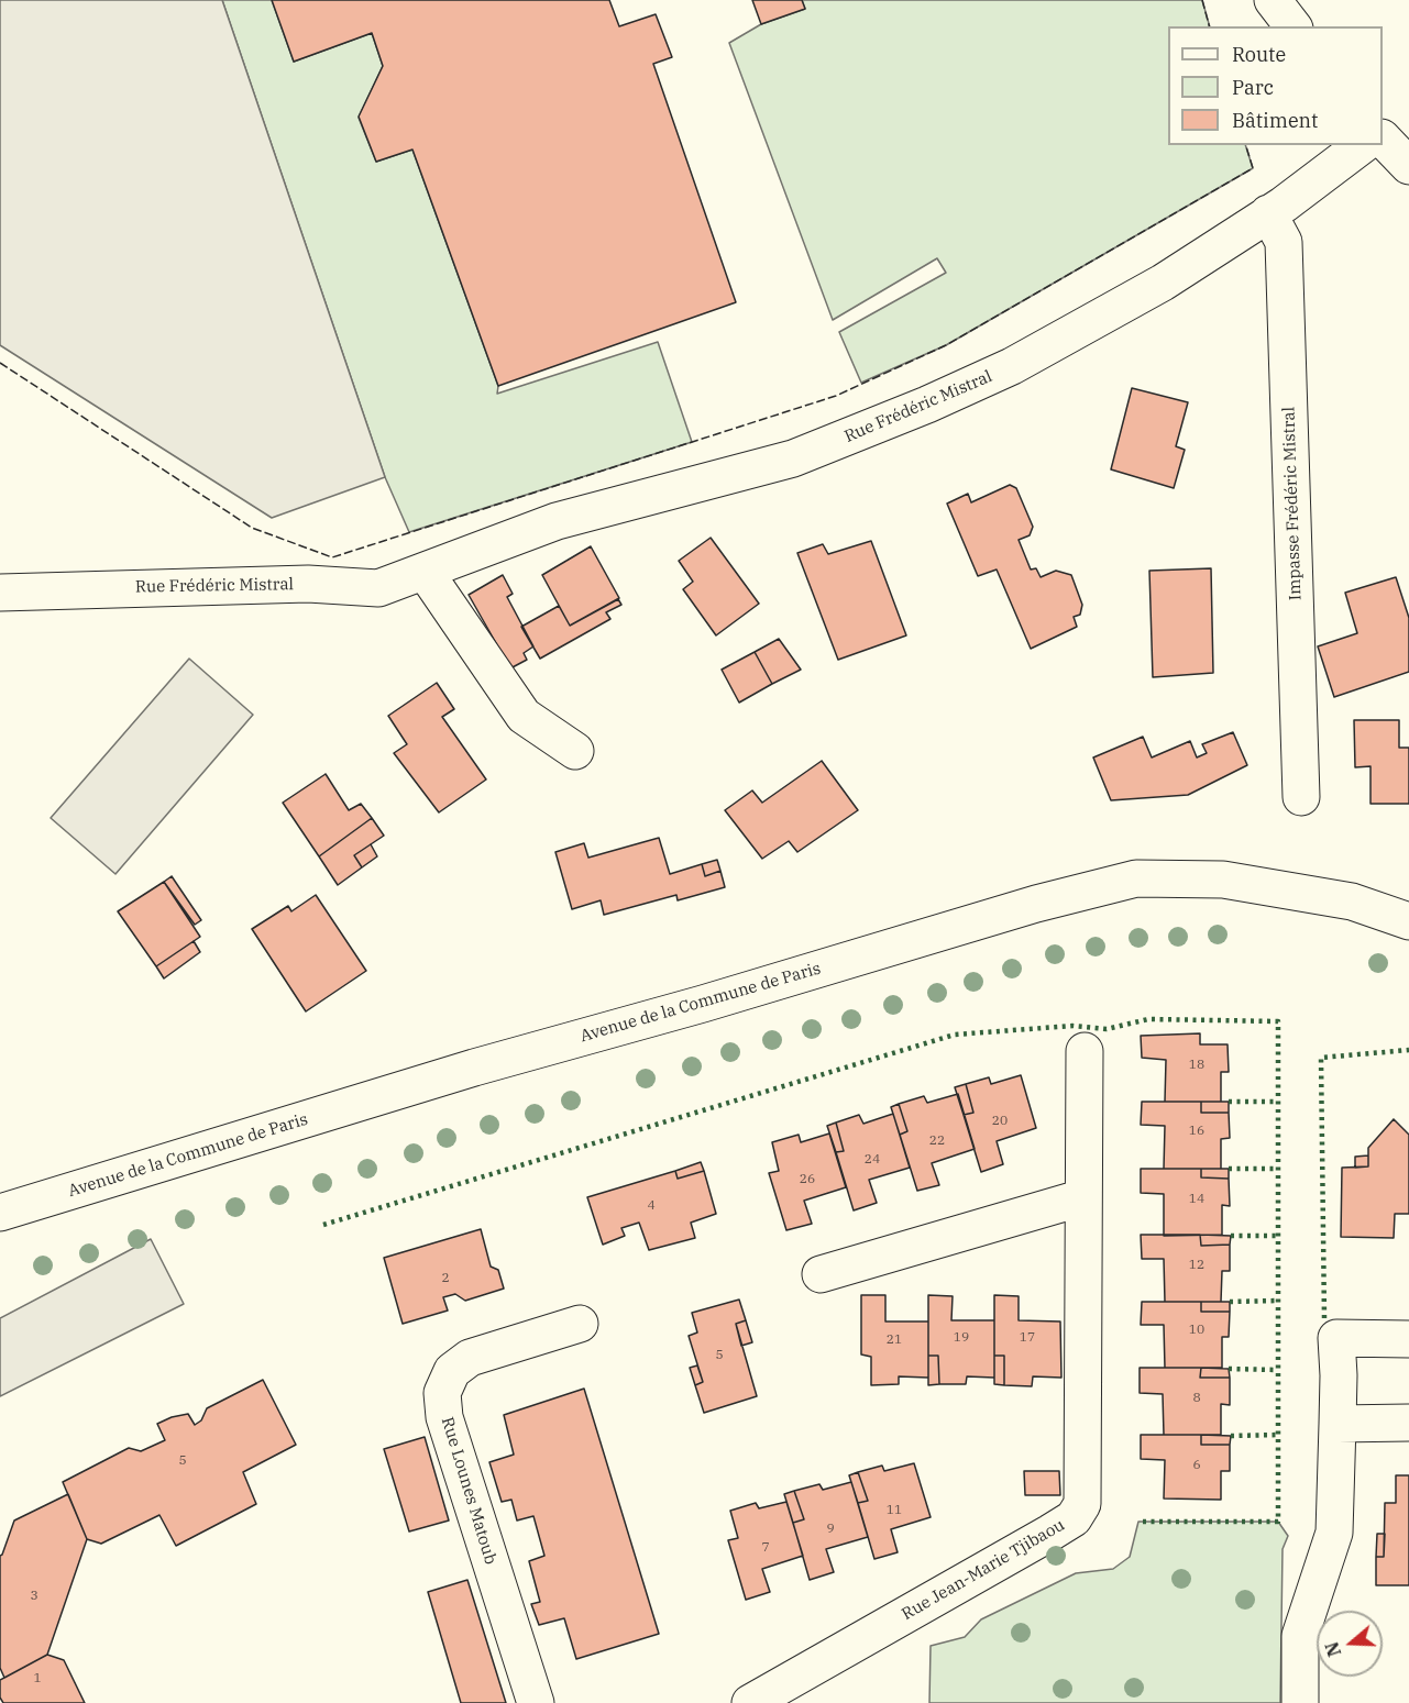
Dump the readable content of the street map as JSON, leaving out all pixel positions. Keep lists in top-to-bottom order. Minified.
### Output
{"streets":{"street":["Rue Frédéric Mistral","Impasse Frédéric Mistral","Avenue de la Commune de Paris","Rue Lounes Matoub","Rue Jean-Marie Tjibaou"]},"crossings":[["Rue Frédéric Mistral","Impasse Frédéric Mistral"]],"house_numbers":["18","20","16","22","24","26","14","4","12","2","10","19","17","21","5","8","5","6","11","9","7","3","1"],"legend":["Route","Parc","Bâtiment"],"north":"left"}
